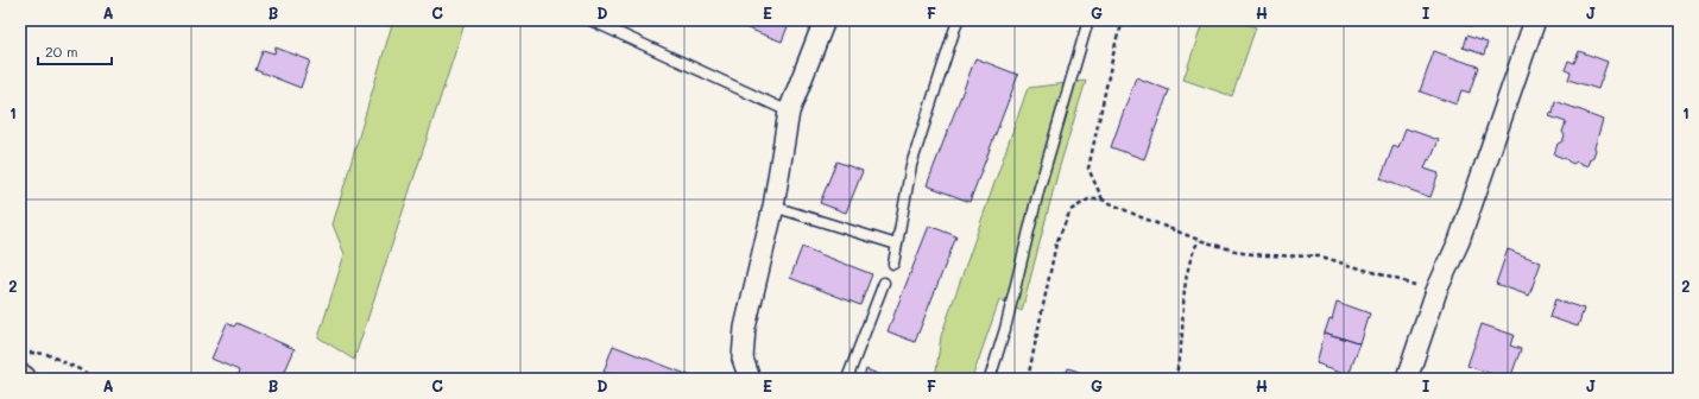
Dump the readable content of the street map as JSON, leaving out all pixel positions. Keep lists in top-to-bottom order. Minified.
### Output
{"scale_bar":"20 m","grid":{"columns":["A","B","C","D","E","F","G","H","I","J"],"rows":["1","2"]}}
